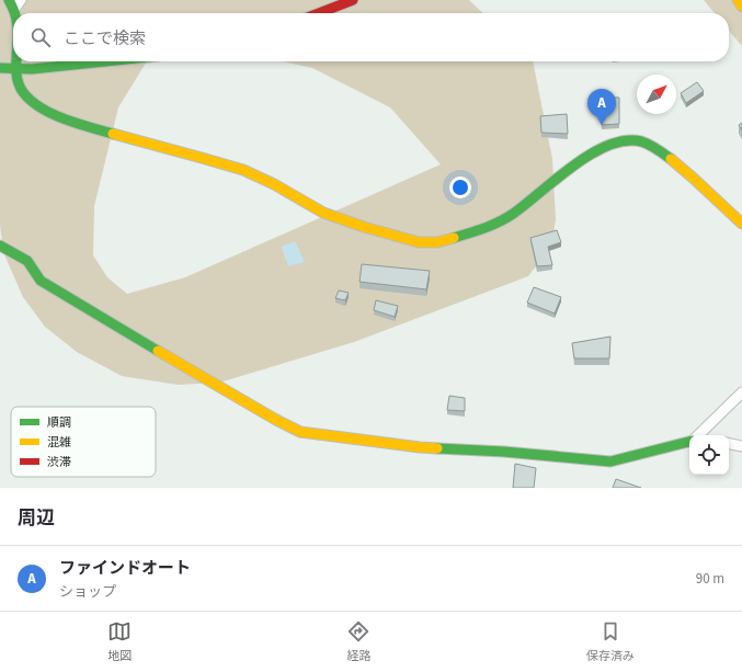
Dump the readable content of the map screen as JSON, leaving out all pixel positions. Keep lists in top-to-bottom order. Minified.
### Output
{"legend":["順調","混雑","渋滞"],"north":"top right","page":{"search":"ここで検索","pins":"A","heading":"周辺","list":[{"mark":"A","name":"ファインドオート","note":"ショップ","value":"90 m"}],"nav":["地図","経路","保存済み"]}}
